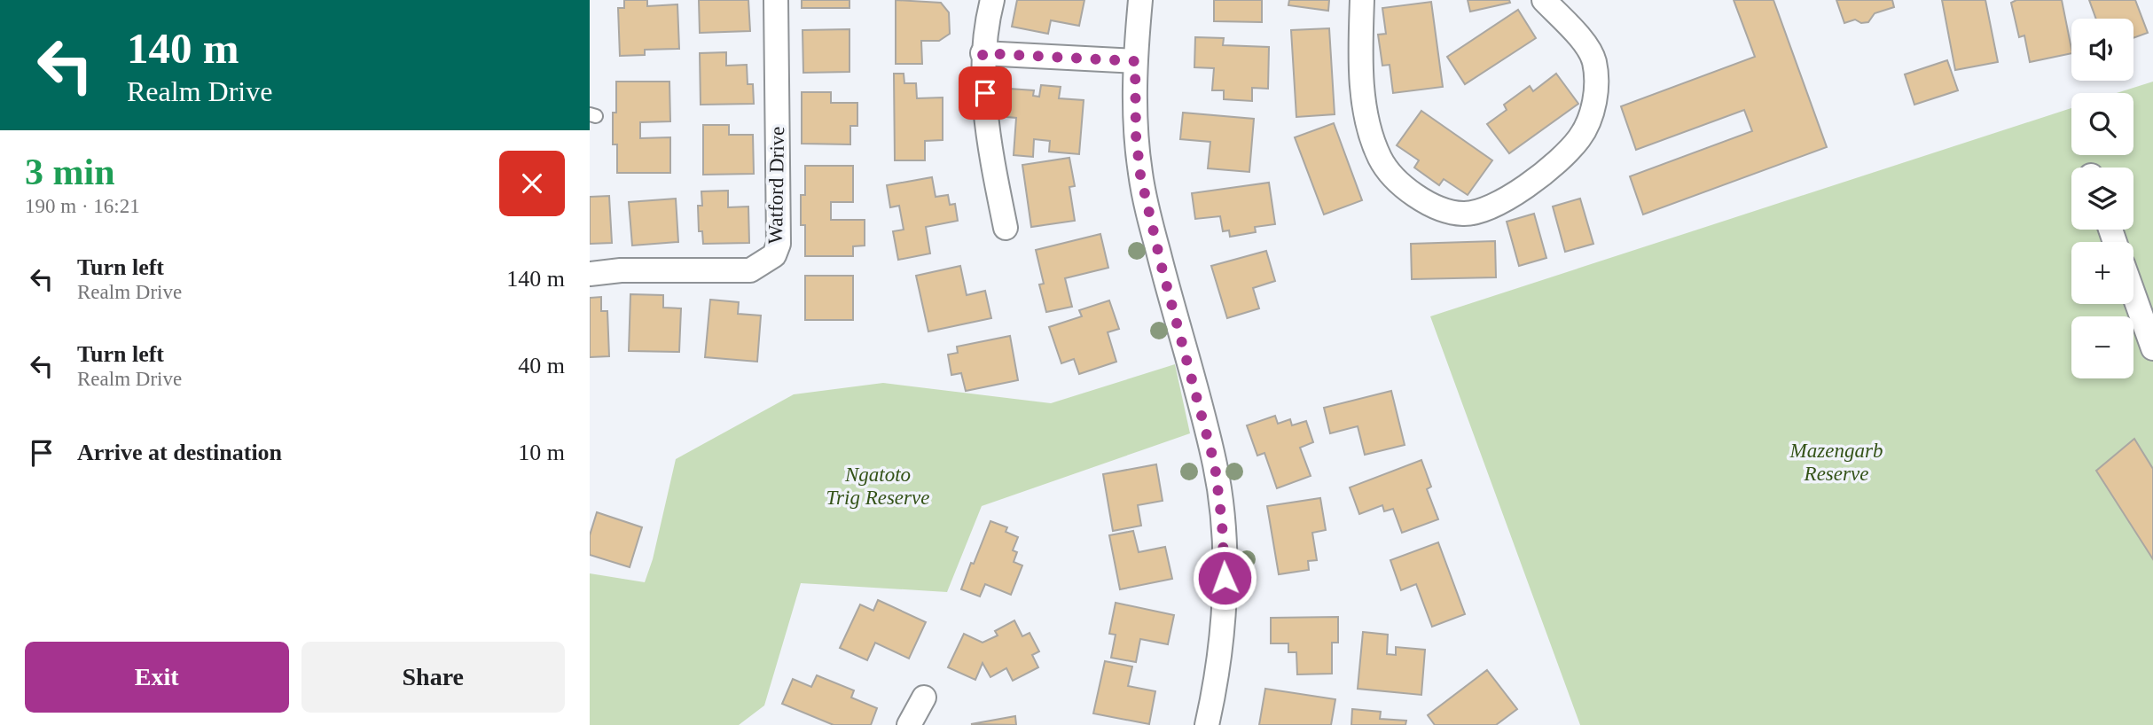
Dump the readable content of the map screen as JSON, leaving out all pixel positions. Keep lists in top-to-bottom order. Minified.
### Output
{"streets":{"street":["Watford Drive"]},"parks":["Mazengarb Reserve","Ngatoto Trig Reserve"],"page":{"turn":["140 m","Realm Drive"],"map_buttons":["+","−"],"heading":["3 min","190 m · 16:21"],"list":[{"name":"Turn left","note":"Realm Drive","value":"140 m"},{"name":"Turn left","note":"Realm Drive","value":"40 m"},{"name":"Arrive at destination","value":"10 m"}],"buttons":["Exit","Share"]}}
